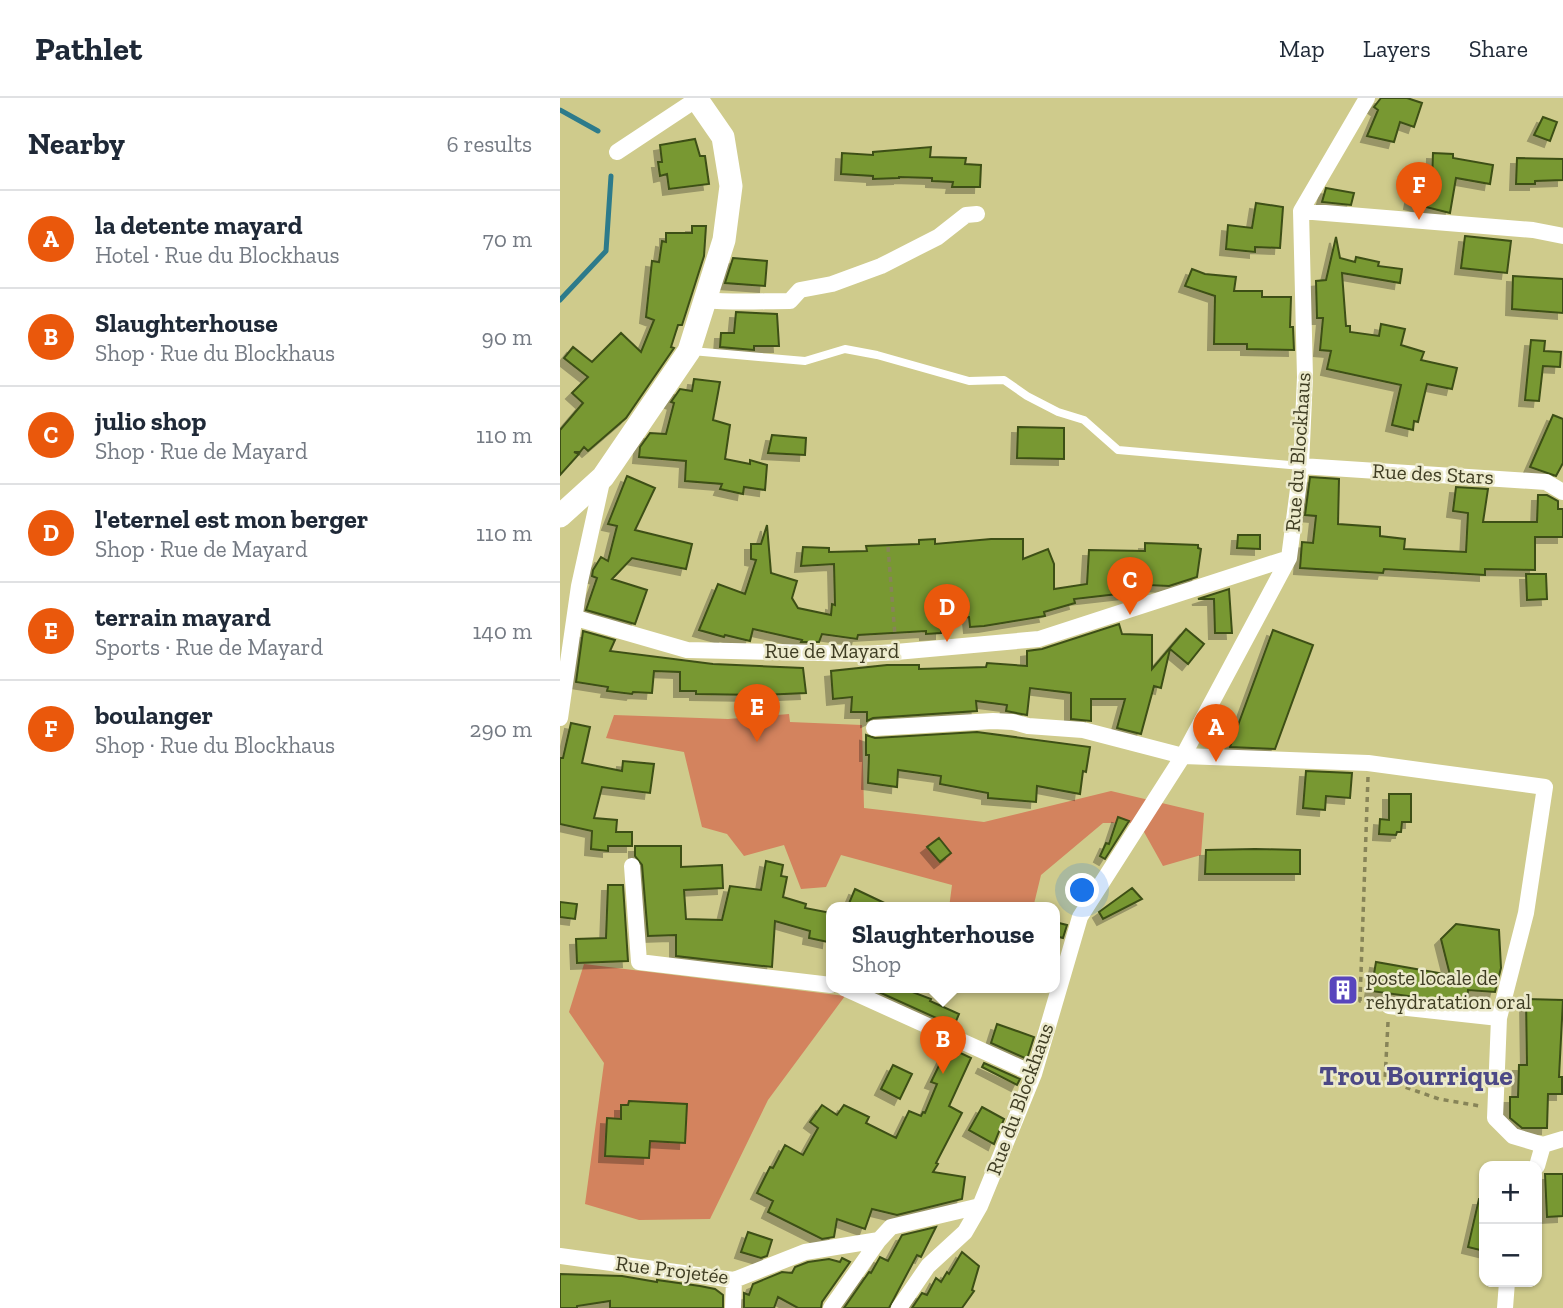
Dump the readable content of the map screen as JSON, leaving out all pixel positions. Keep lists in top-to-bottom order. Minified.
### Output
{"streets":{"street":["Rue du Blockhaus","Rue des Stars","Rue de Mayard","Rue Projetée"]},"crossings":[["Rue du Blockhaus","Rue des Stars"],["Rue du Blockhaus","Rue de Mayard"],["Rue du Blockhaus","Rue Projetée"]],"districts":["Trou Bourrique"],"places":{"building":["poste locale de rehydratation oral"]},"page":{"header":"Pathlet","nav":["Map","Layers","Share"],"heading":["Nearby","6 results"],"pins":["F","C","D","E","A","B"],"list":[{"mark":"A","name":"la detente mayard","note":"Hotel · Rue du Blockhaus","value":"70 m"},{"mark":"B","name":"Slaughterhouse","note":"Shop · Rue du Blockhaus","value":"90 m"},{"mark":"C","name":"julio shop","note":"Shop · Rue de Mayard","value":"110 m"},{"mark":"D","name":"l'eternel est mon berger","note":"Shop · Rue de Mayard","value":"110 m"},{"mark":"E","name":"terrain mayard","note":"Sports · Rue de Mayard","value":"140 m"},{"mark":"F","name":"boulanger","note":"Shop · Rue du Blockhaus","value":"290 m"}],"popup":["Slaughterhouse","Shop"],"map_buttons":["+","−"]}}
